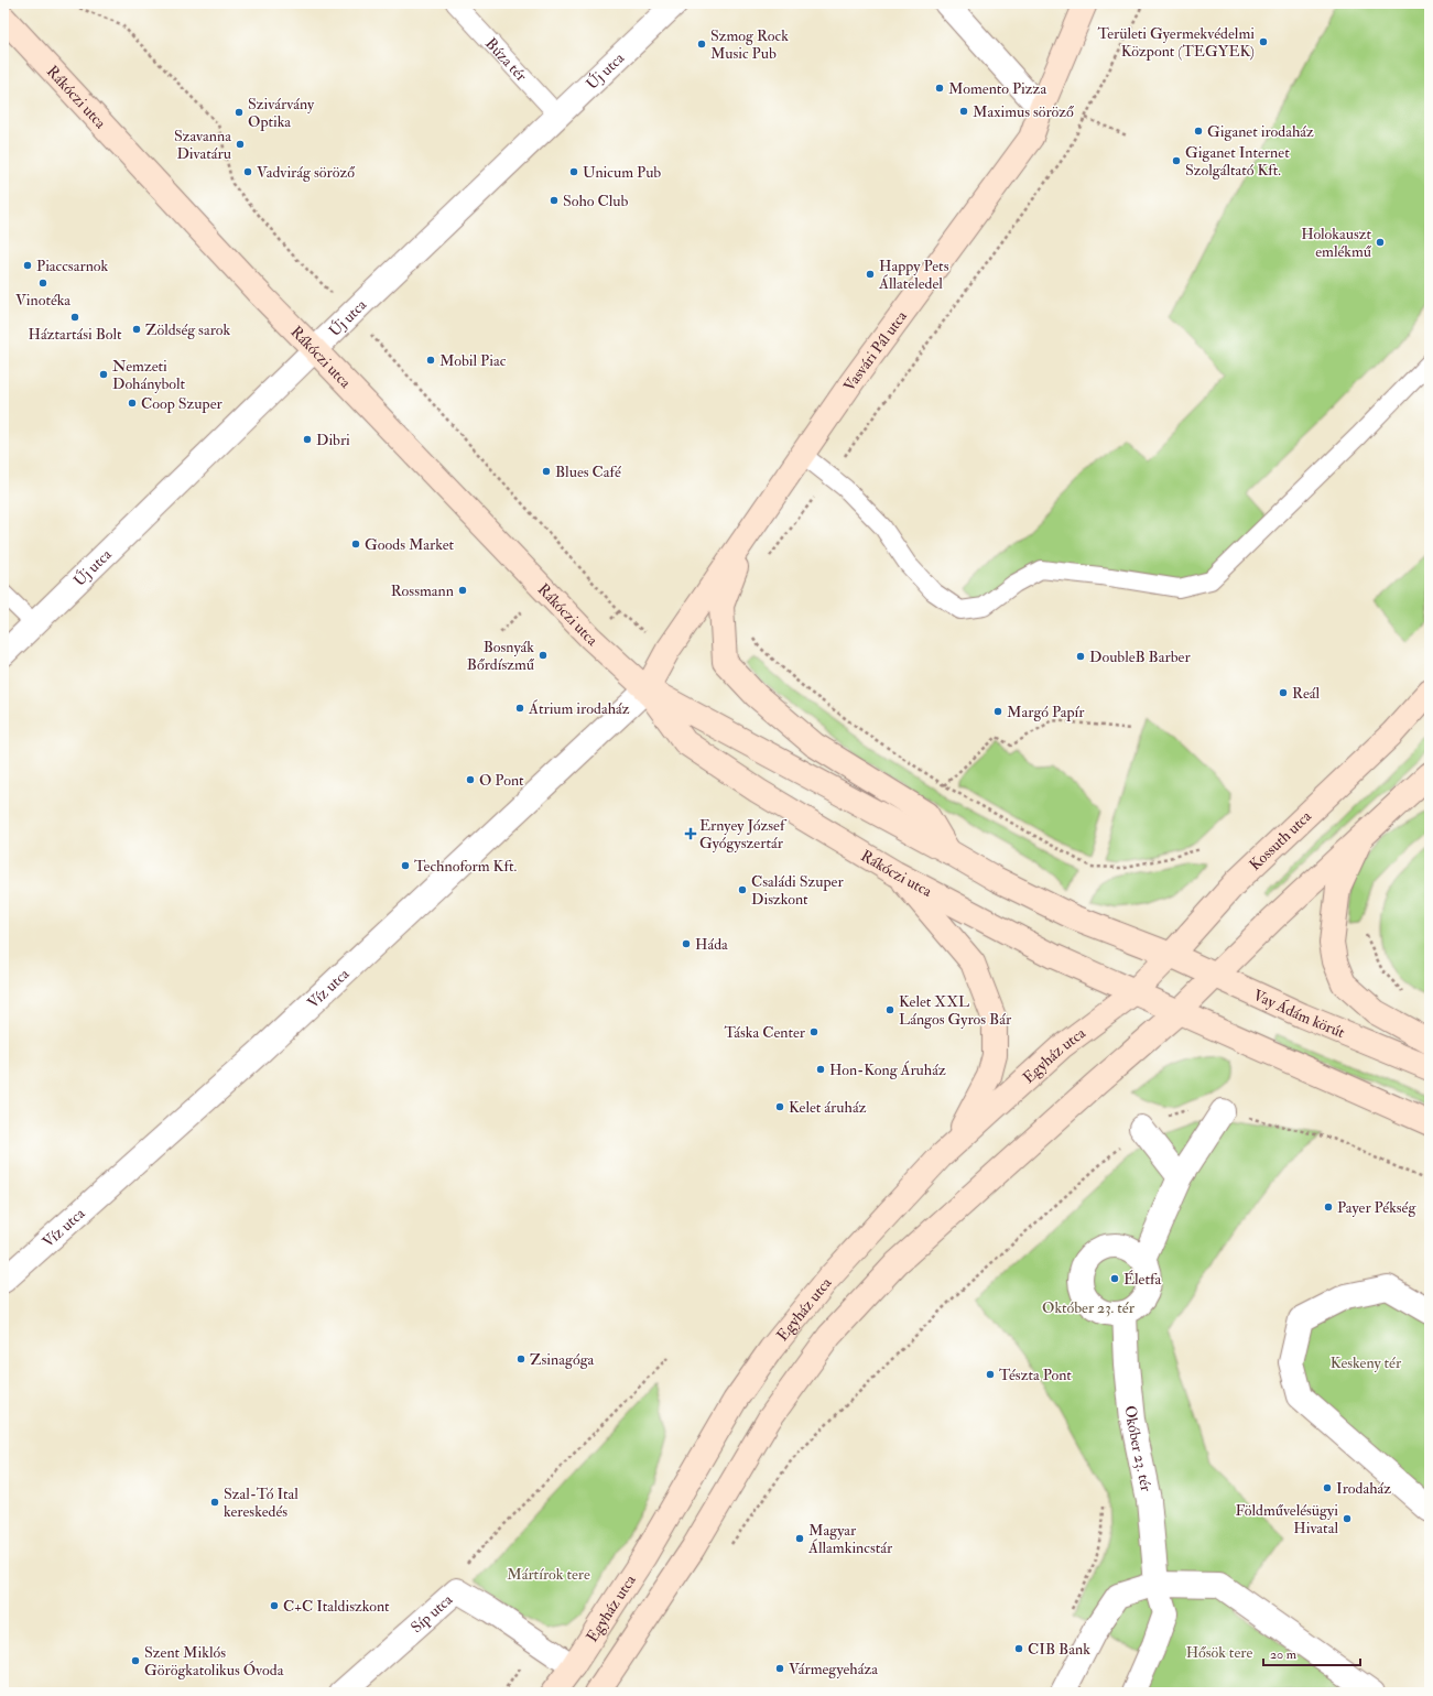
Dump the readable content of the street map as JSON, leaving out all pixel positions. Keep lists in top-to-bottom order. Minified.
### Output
{"streets":{"street":["Új utca","Rákóczi utca","Vasvári Pál utca","Kossuth utca","Víz utca","Vay Ádám körút","Egyház utca","Okóber 23. tér","Síp utca"],"lane":["Búza tér"]},"crossings":[["Búza tér","Új utca"],["Új utca","Rákóczi utca"],["Rákóczi utca","Vasvári Pál utca"],["Rákóczi utca","Kossuth utca"],["Rákóczi utca","Víz utca"],["Rákóczi utca","Vay Ádám körút"],["Rákóczi utca","Egyház utca"],["Vasvári Pál utca","Víz utca"],["Kossuth utca","Vay Ádám körút"],["Kossuth utca","Egyház utca"],["Egyház utca","Síp utca"]],"parks":["Október 23. tér","Keskeny tér","Mártírok tere","Hősök tere"],"places":{"other":["Területi Gyermekvédelmi Központ (TEGYEK)","Szmog Rock Music Pub","Momento Pizza","Maximus söröző","Szivárvány Optika","Giganet irodaház","Szavanna Divatáru","Giganet Internet Szolgáltató Kft.","Vadvirág söröző","Unicum Pub","Soho Club","Holokauszt emlékmű","Piaccsarnok","Happy Pets Állateledel","Vinotéka","Háztartási Bolt","Zöldség sarok","Mobil Piac","Nemzeti Dohánybolt","Coop Szuper","Dibri","Blues Café","Goods Market","Rossmann","Bosnyák Bőrdíszmű","DoubleB Barber","Reál","Átrium irodaház","Margó Papír","O Pont","Technoform Kft.","Családi Szuper Diszkont","Háda","Kelet XXL Lángos Gyros Bár","Táska Center","Hon-Kong Áruház","Kelet áruház","Payer Pékség","Életfa","Zsinagóga","Tészta Pont","Irodaház","Szal-Tó Ital kereskedés","Földművelésügyi Hivatal","Magyar Államkincstár","C+C Italdiszkont","CIB Bank","Szent Miklós Görögkatolikus Óvoda","Vármegyeháza"],"health":["Ernyey József Gyógyszertár"]},"scale_bar":"20 m"}
